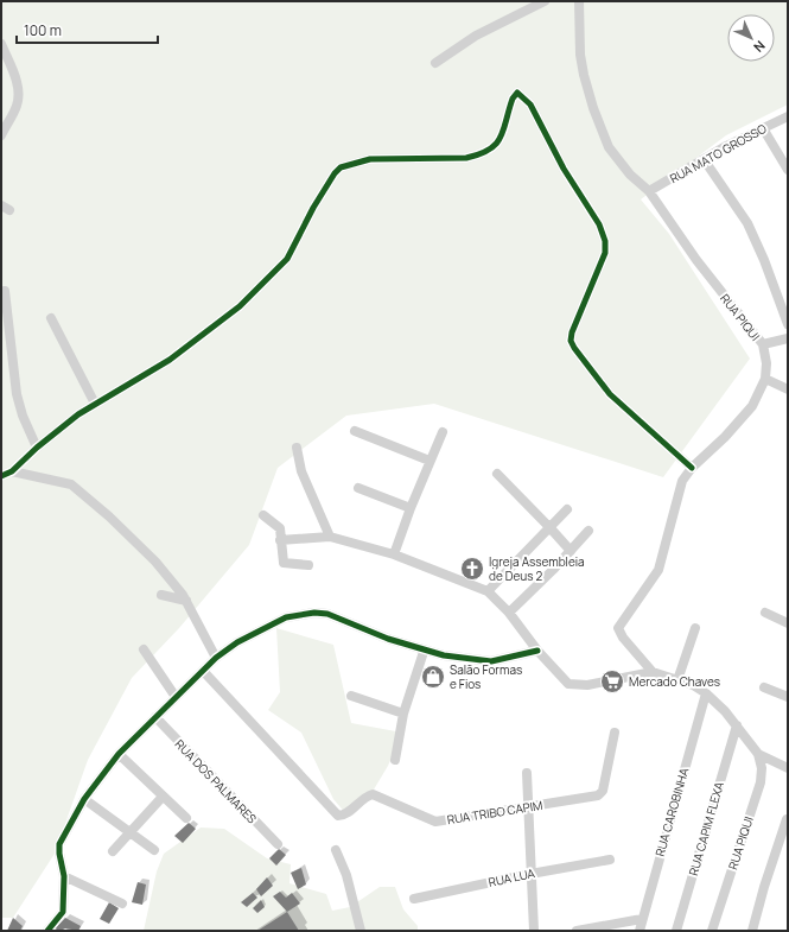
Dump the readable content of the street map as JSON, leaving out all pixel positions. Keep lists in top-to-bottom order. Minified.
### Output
{"streets":{"street":["RUA MATO GROSSO","RUA PIQUI","RUA DOS PALMARES","RUA TRIBO CAPIM","RUA CAROBINHA","RUA CAPIM FLEXA","RUA LUA"]},"crossings":[["RUA MATO GROSSO","RUA PIQUI"]],"places":{"church":["Igreja Assembleia de Deus 2"],"shop":["Salão Formas e Fios"],"supermarket":["Mercado Chaves"]},"scale_bar":"100 m","north":"bottom right"}
